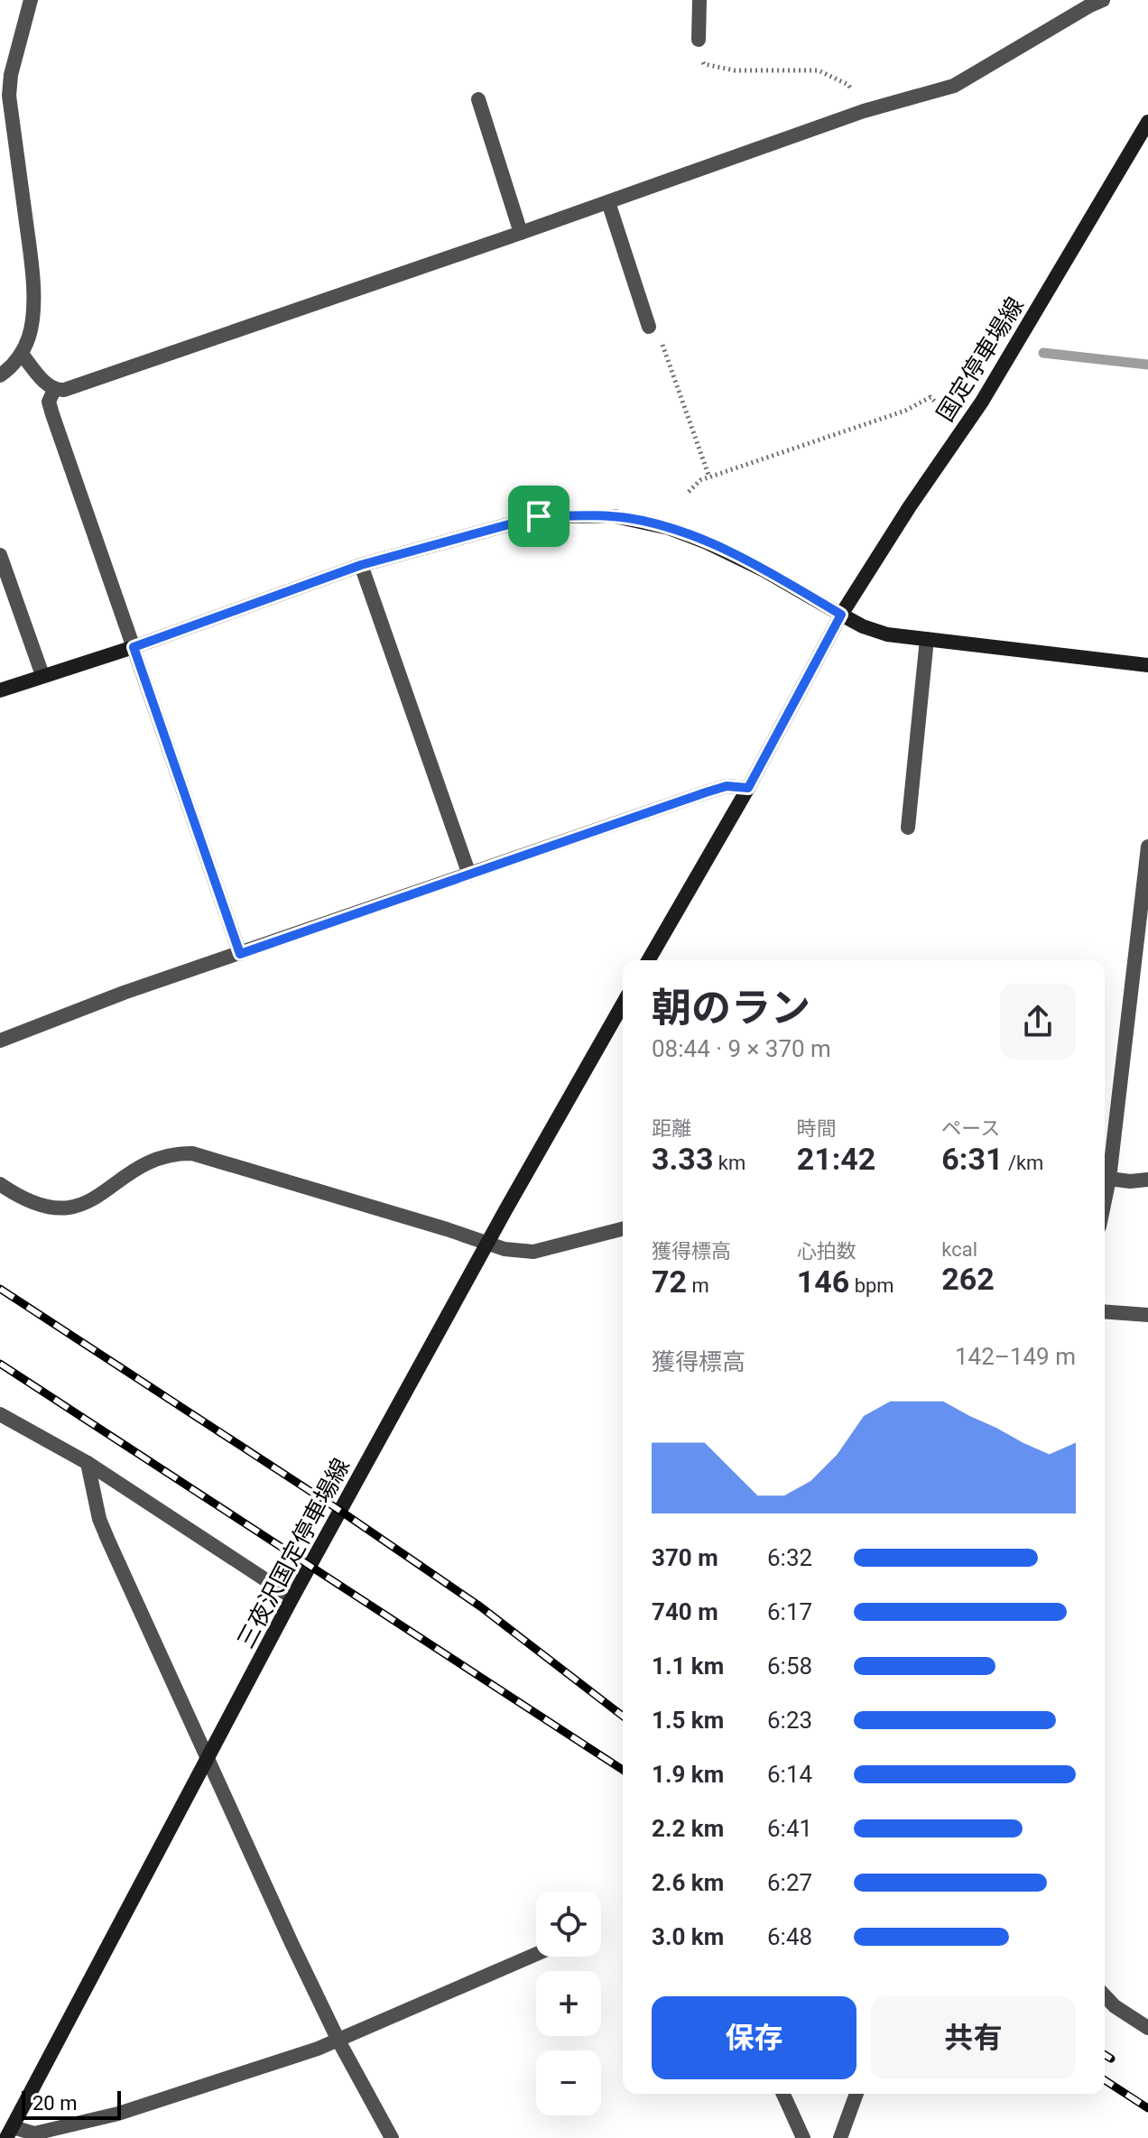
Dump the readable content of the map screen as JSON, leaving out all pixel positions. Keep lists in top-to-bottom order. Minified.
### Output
{"streets":{"main road":["国定停車場線","三夜沢国定停車場線"]},"scale_bar":"20 m","page":{"heading":["朝のラン","08:44 · 9 × 370 m"],"stats":[["距離","3.33 km"],["時間","21:42"],["ペース","6:31 /km"],["獲得標高","72 m"],["心拍数","146 bpm"],["kcal","262"]],"chart":["獲得標高","142–149 m"],"list":[{"name":"370 m","note":"6:32"},{"name":"740 m","note":"6:17"},{"name":"1.1 km","note":"6:58"},{"name":"1.5 km","note":"6:23"},{"name":"1.9 km","note":"6:14"},{"name":"2.2 km","note":"6:41"},{"name":"2.6 km","note":"6:27"},{"name":"3.0 km","note":"6:48"}],"map_buttons":["+","−"],"buttons":["保存","共有"],"scale":"20 m"}}
